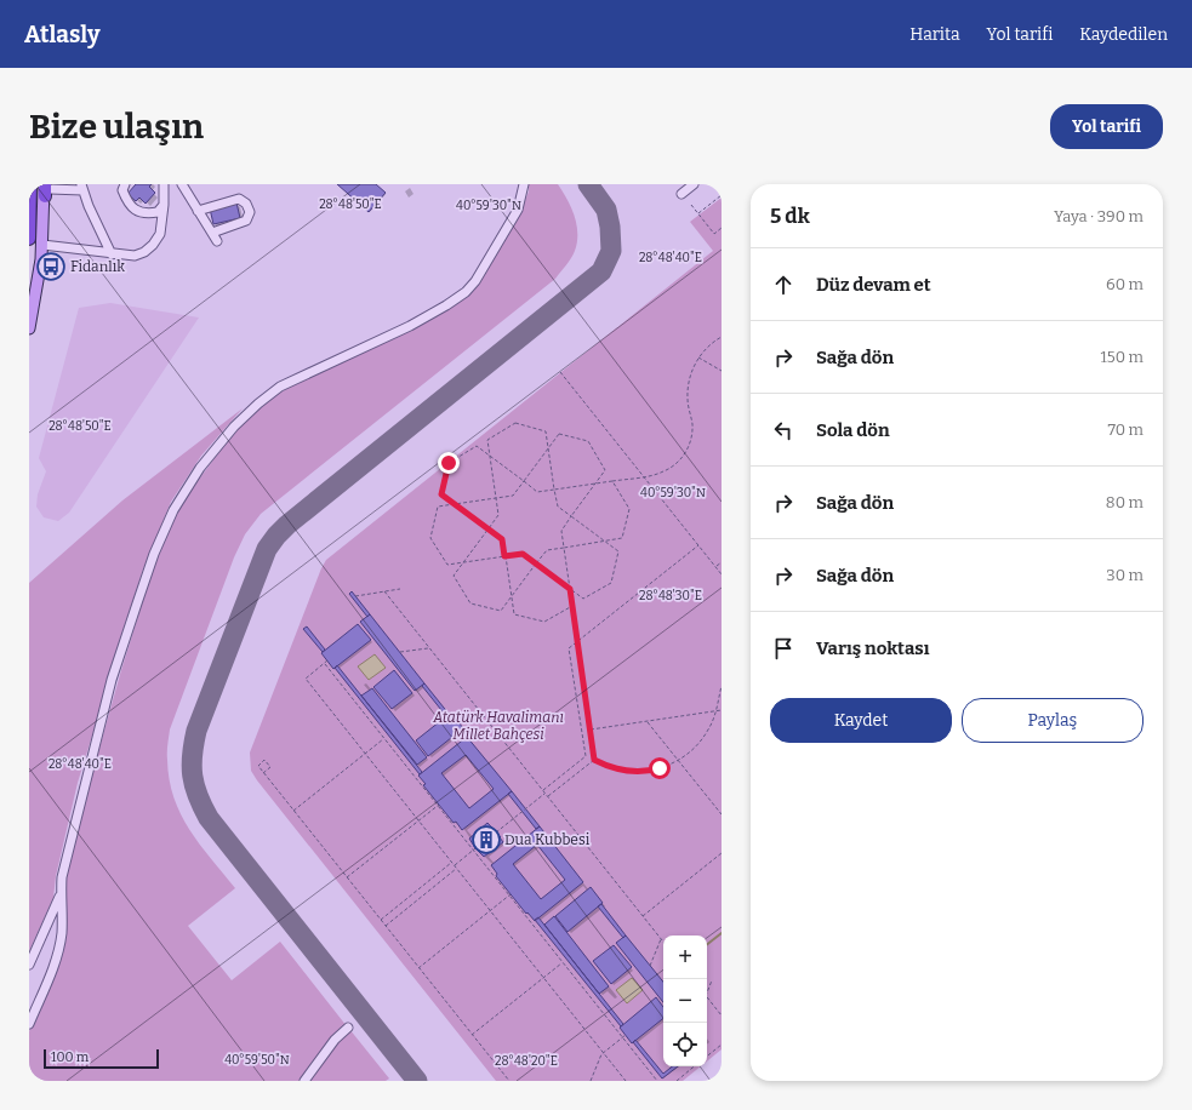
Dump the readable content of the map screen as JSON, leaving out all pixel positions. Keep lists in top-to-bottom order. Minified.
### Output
{"parks":["Atatürk Havalimanı Millet Bahçesi"],"places":{"bus stop":["Fidanlık"],"building":["Dua Kubbesi"]},"scale_bar":"100 m","page":{"header":"Atlasly","nav":["Harita","Yol tarifi","Kaydedilen"],"buttons":["Yol tarifi",["Kaydet","Paylaş"]],"title":"Bize ulaşın","heading":["5 dk","Yaya · 390 m"],"list":[["Düz devam et","60 m"],["Sağa dön","150 m"],["Sola dön","70 m"],["Sağa dön","80 m"],["Sağa dön","30 m"],"Varış noktası"],"map_buttons":["+","−"],"scale":"100 m"},"coordinates":["28°48'50\"E","40°59'30\"N","28°48'40\"E","28°48'30\"E","40°59'50\"N","28°48'20\"E"]}
